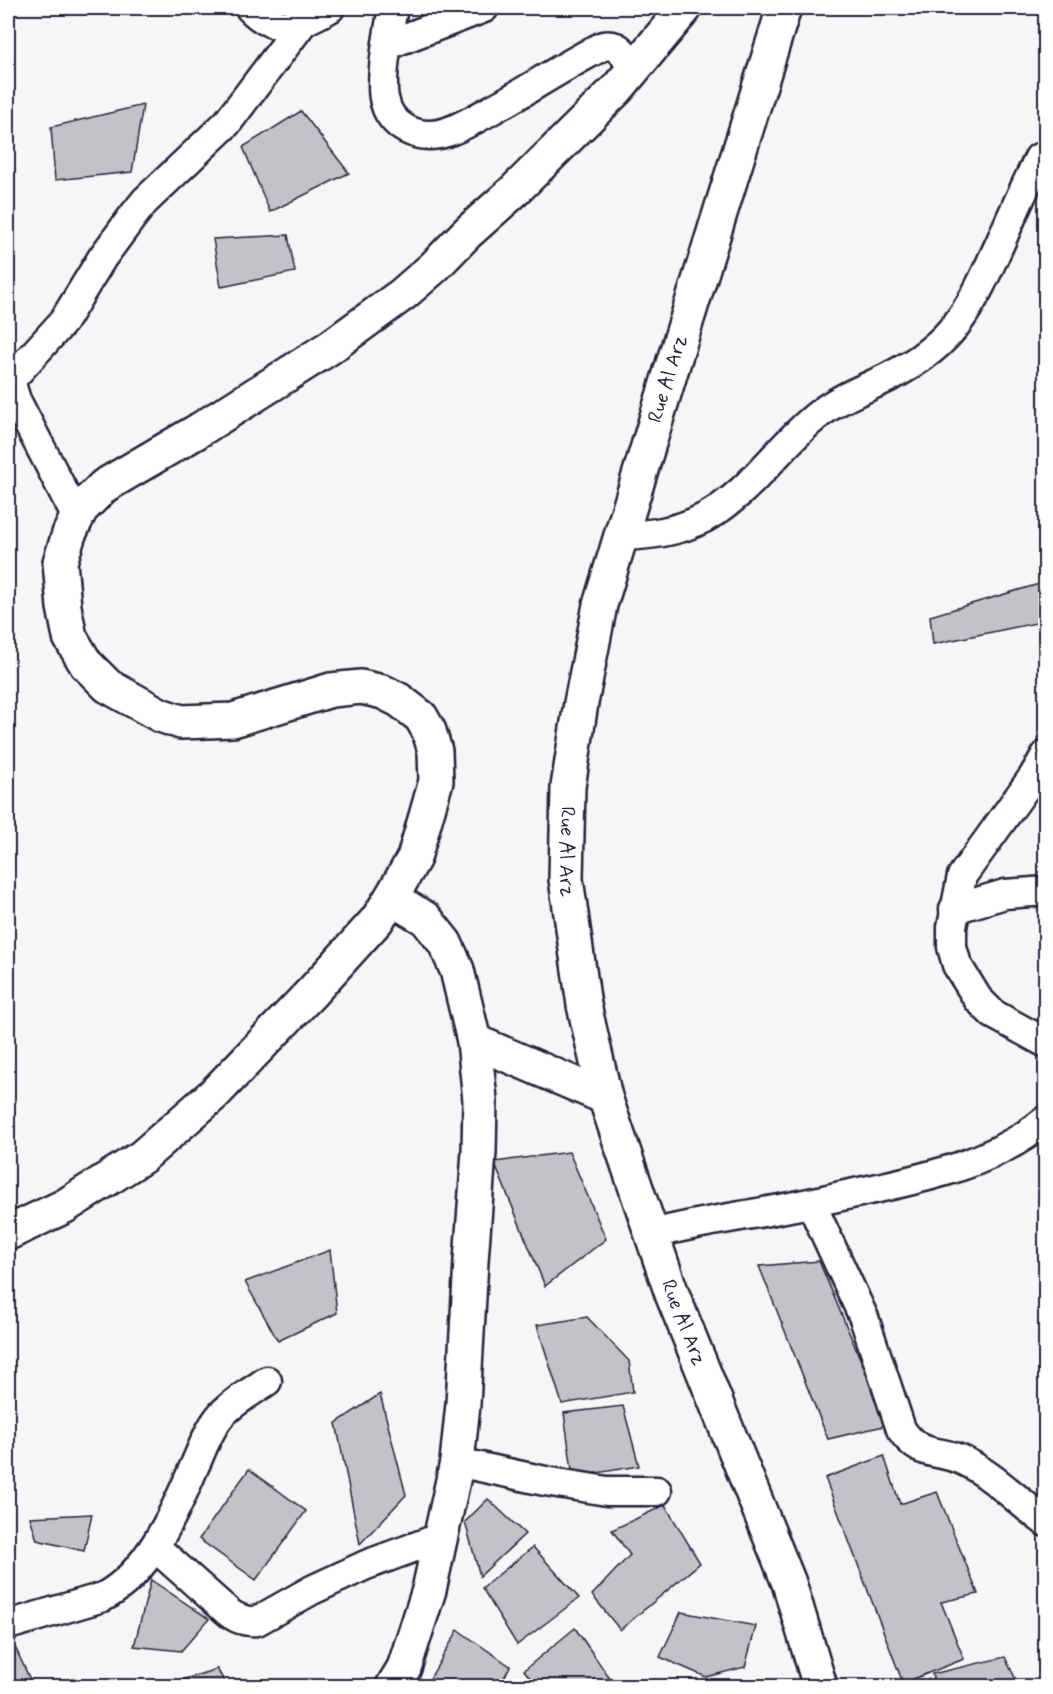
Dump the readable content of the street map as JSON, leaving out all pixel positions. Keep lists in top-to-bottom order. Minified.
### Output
{"streets":{"main road":["Rue Al Arz"]}}
